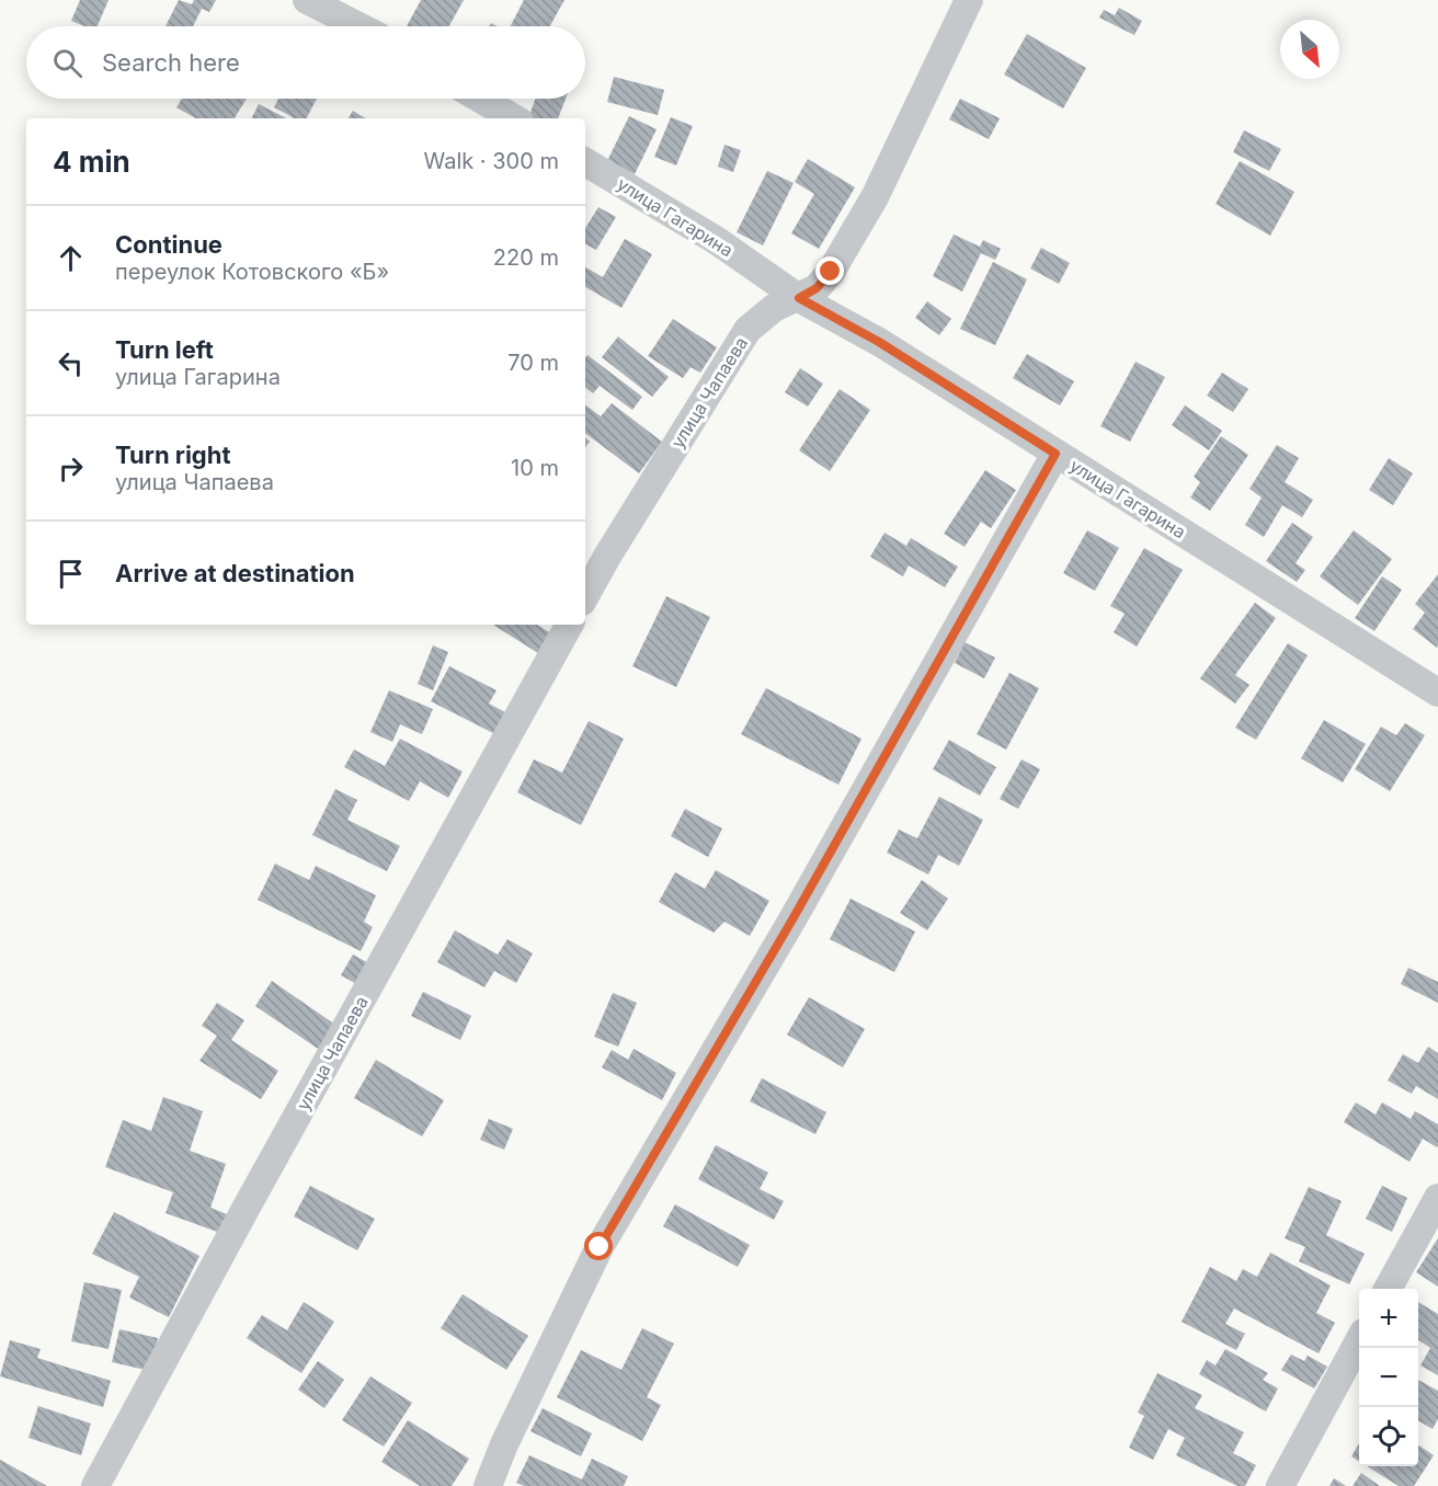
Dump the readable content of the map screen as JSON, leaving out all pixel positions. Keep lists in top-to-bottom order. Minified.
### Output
{"streets":{"street":["улица Гагарина","улица Чапаева"]},"crossings":[["улица Гагарина","улица Чапаева"]],"north":"bottom right","page":{"search":"Search here","heading":["4 min","Walk · 300 m"],"list":[["Continue","переулок Котовского «Б»","220 m"],["Turn left","улица Гагарина","70 m"],["Turn right","улица Чапаева","10 m"],"Arrive at destination"],"map_buttons":["+","−"]}}
